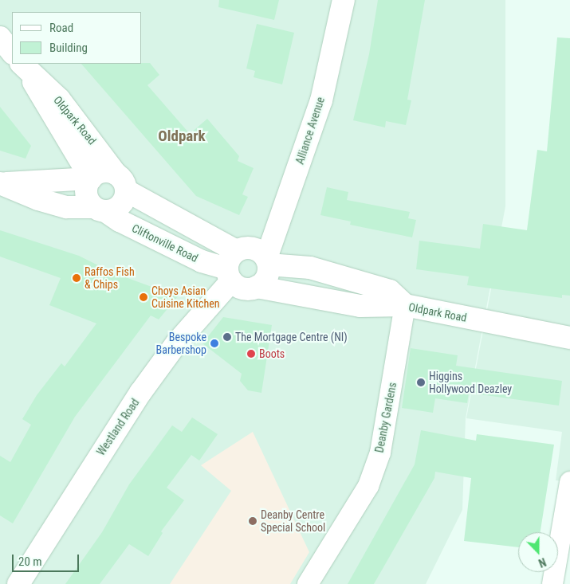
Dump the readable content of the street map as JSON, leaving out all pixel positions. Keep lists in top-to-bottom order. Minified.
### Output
{"streets":{"main road":["Oldpark Road","Alliance Avenue","Cliftonville Road","Westland Road"],"street":["Deanby Gardens"]},"crossings":[["Oldpark Road","Alliance Avenue"],["Oldpark Road","Cliftonville Road"],["Oldpark Road","Deanby Gardens"],["Oldpark Road","Westland Road"],["Alliance Avenue","Cliftonville Road"],["Alliance Avenue","Westland Road"],["Cliftonville Road","Westland Road"]],"districts":["Oldpark"],"places":["Raffos Fish & Chips","Choys Asian Cuisine Kitchen","The Mortgage Centre (NI)","Bespoke Barbershop","Boots","Higgins Hollywood Deazley","Deanby Centre Special School"],"legend":["Road","Building"],"scale_bar":"20 m","north":"bottom"}
